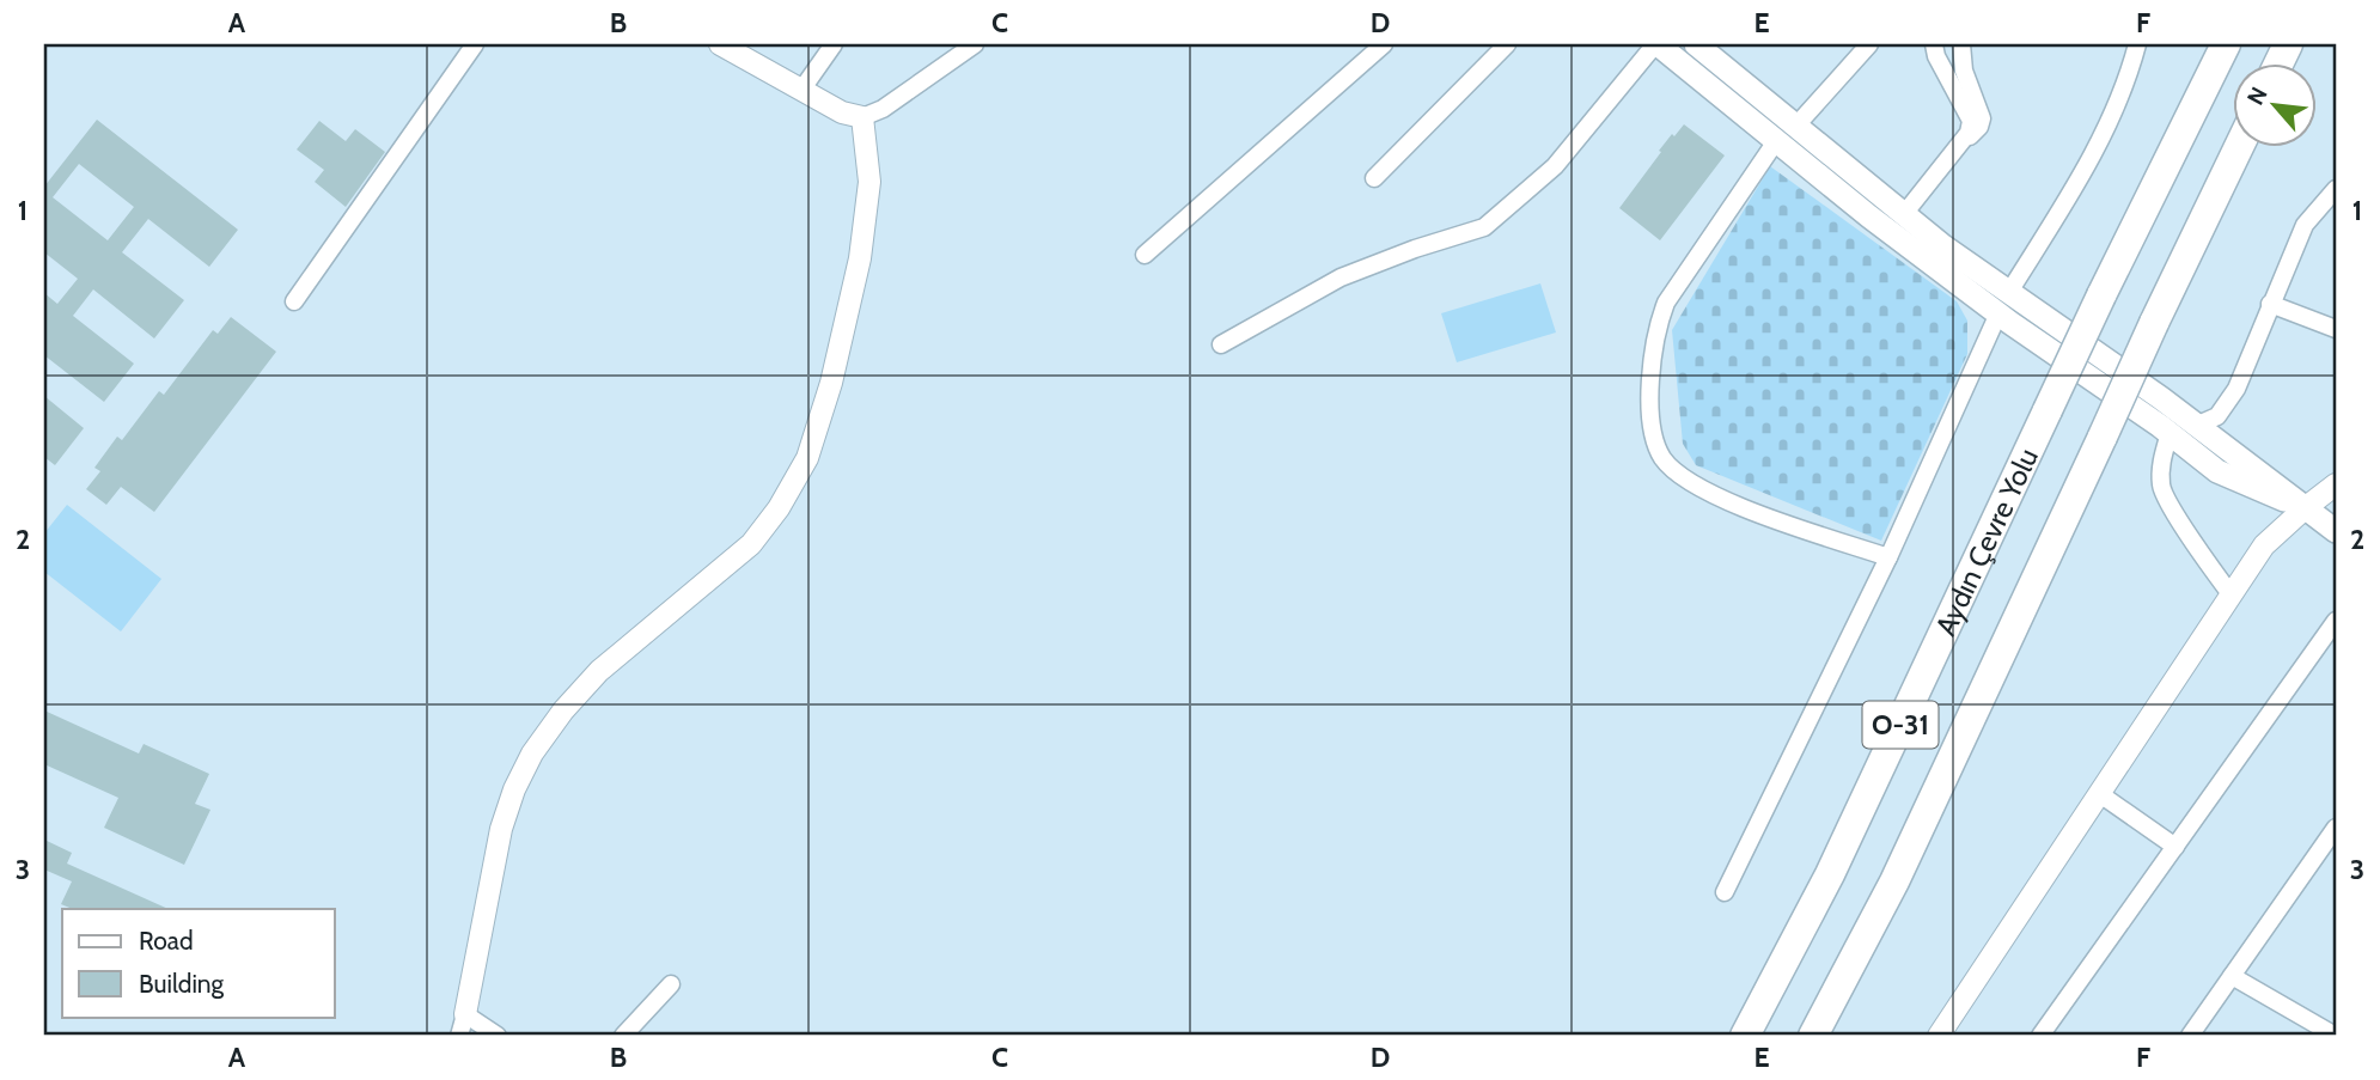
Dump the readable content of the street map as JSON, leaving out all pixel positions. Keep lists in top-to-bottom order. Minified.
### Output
{"streets":{"highway":["Aydın Çevre Yolu","O-31"]},"legend":["Road","Building"],"north":"top left","grid":{"columns":["A","B","C","D","E","F"],"rows":["1","2","3"]}}
